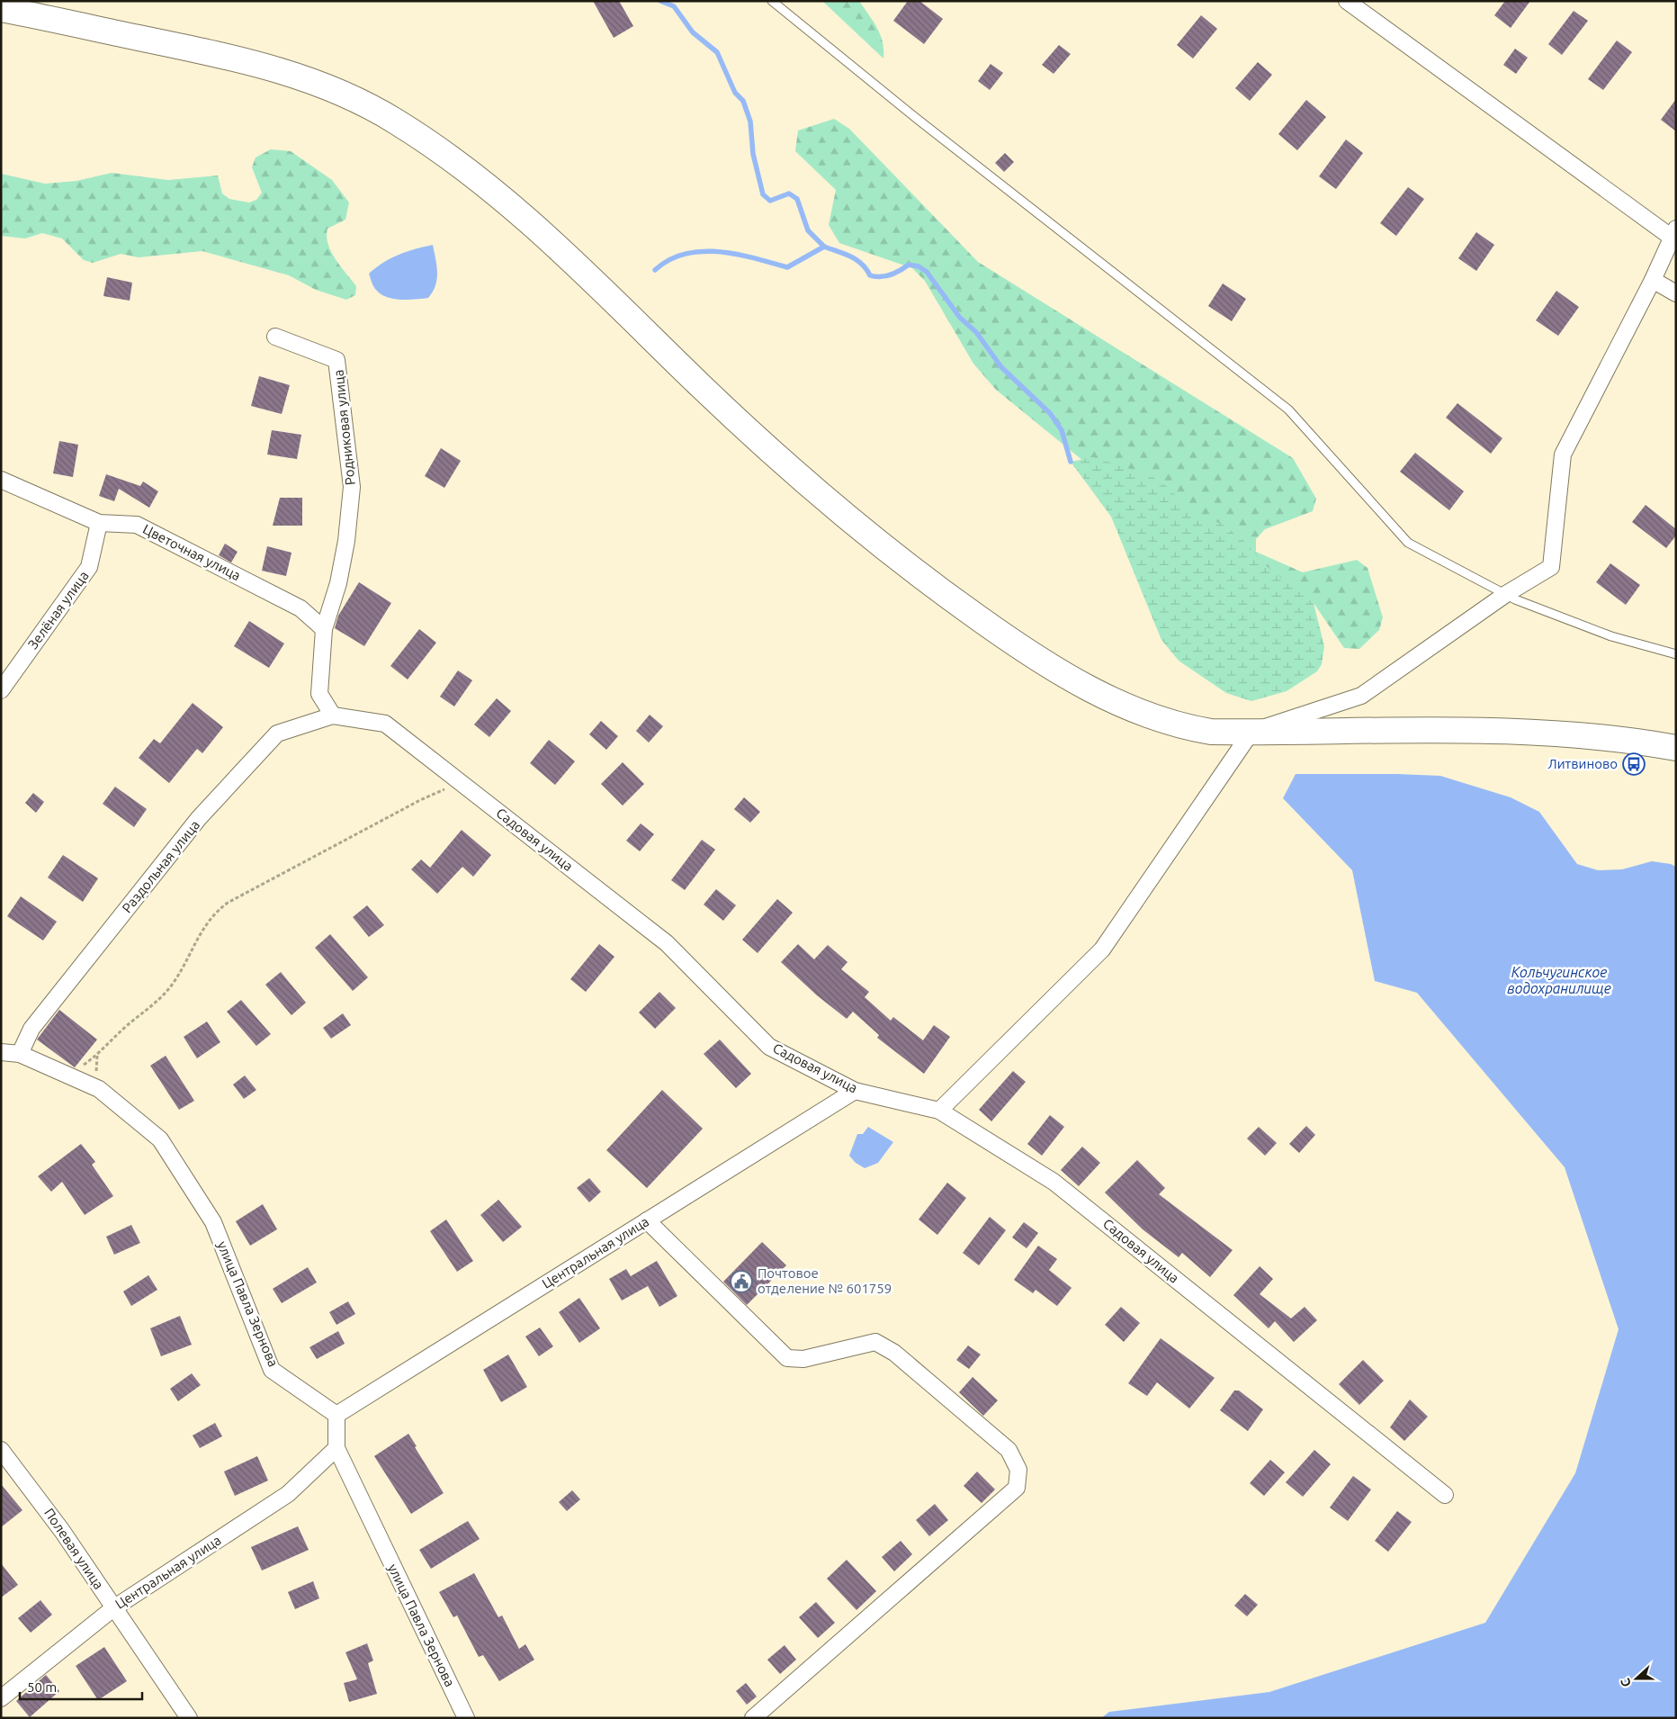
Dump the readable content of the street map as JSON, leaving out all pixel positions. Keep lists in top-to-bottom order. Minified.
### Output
{"streets":{"street":["Родниковая улица","Цветочная улица","Зелёная улица","Садовая улица","Раздольная улица","Центральная улица","улица Павла Зернова","Полевая улица"]},"crossings":[["Родниковая улица","Цветочная улица"],["Родниковая улица","Садовая улица"],["Родниковая улица","Раздольная улица"],["Цветочная улица","Зелёная улица"],["Садовая улица","Раздольная улица"],["Садовая улица","Центральная улица"],["Раздольная улица","улица Павла Зернова"],["Центральная улица","улица Павла Зернова"],["Центральная улица","Полевая улица"]],"water":["Кольчугинское водохранилище"],"places":{"bus stop":["Литвиново"],"public building":["Почтовое отделение № 601759"]},"scale_bar":"50 m","north":"left"}
